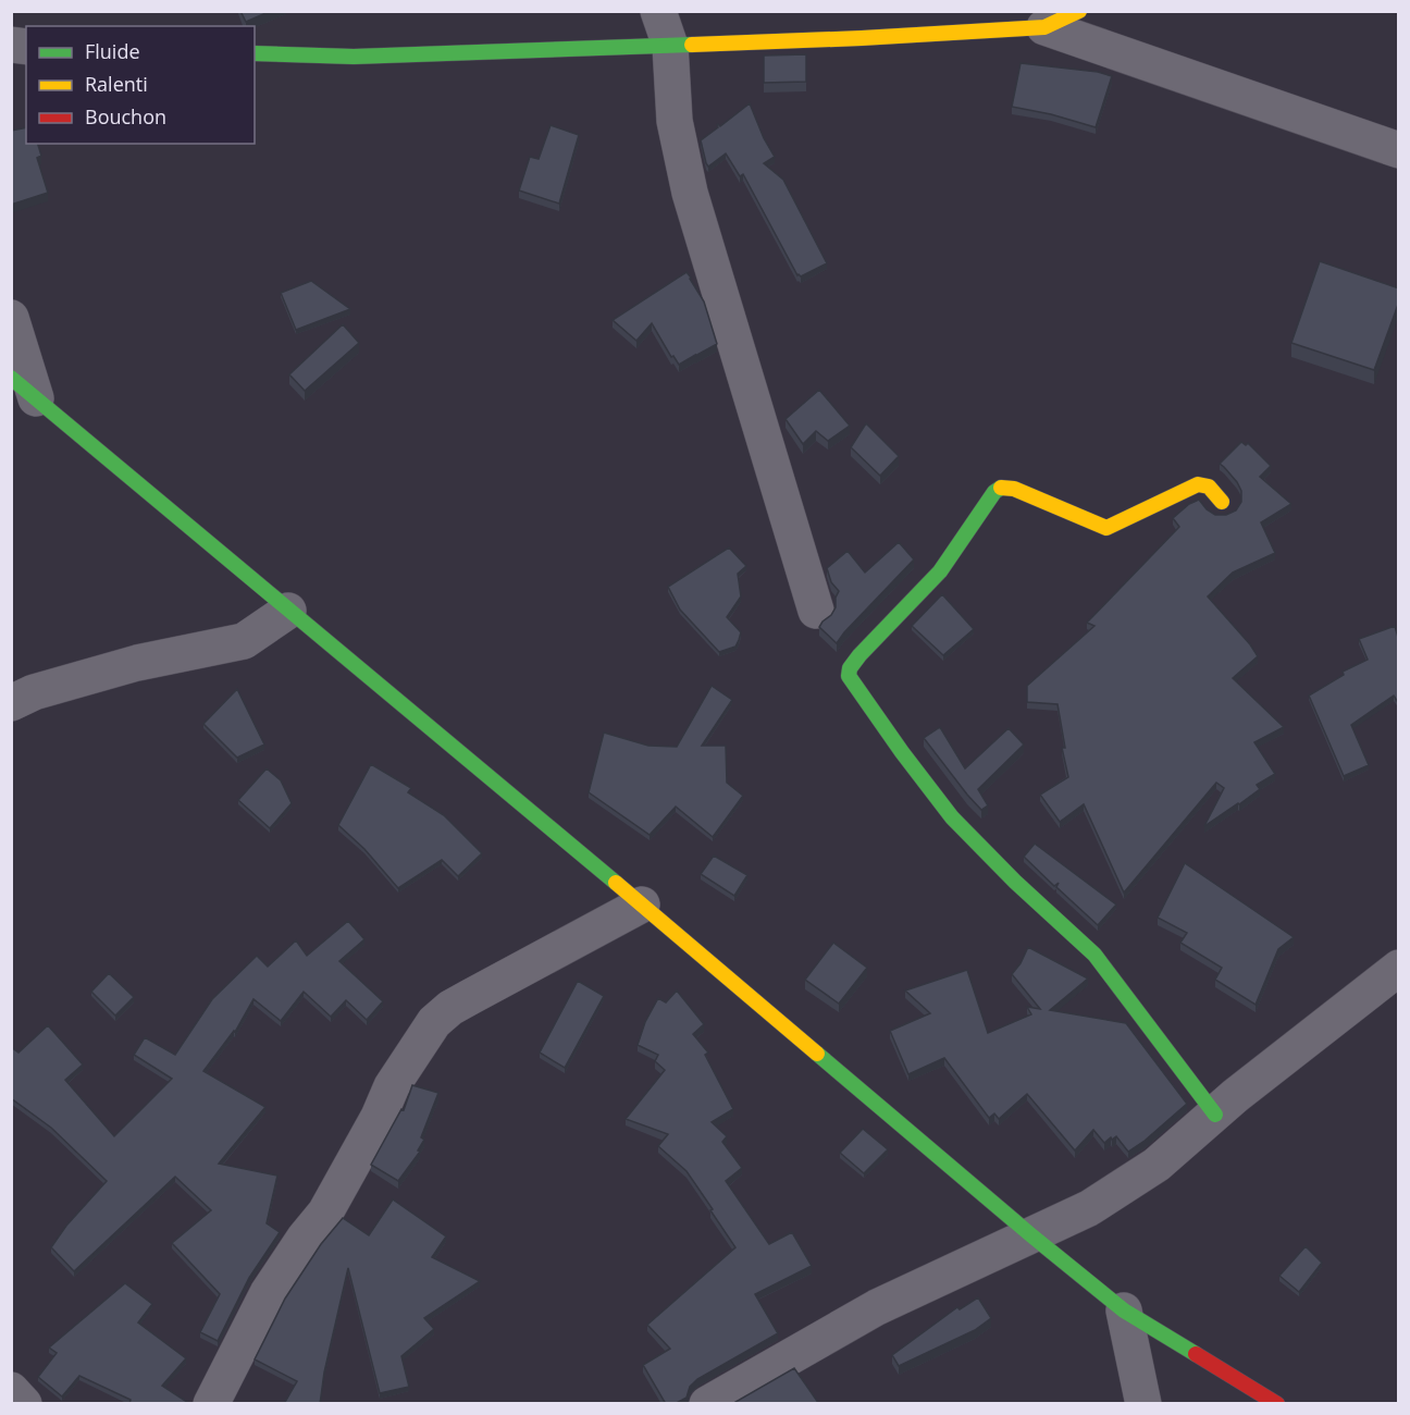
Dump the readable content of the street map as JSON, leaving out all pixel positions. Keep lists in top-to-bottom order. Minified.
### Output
{"legend":["Fluide","Ralenti","Bouchon"]}
